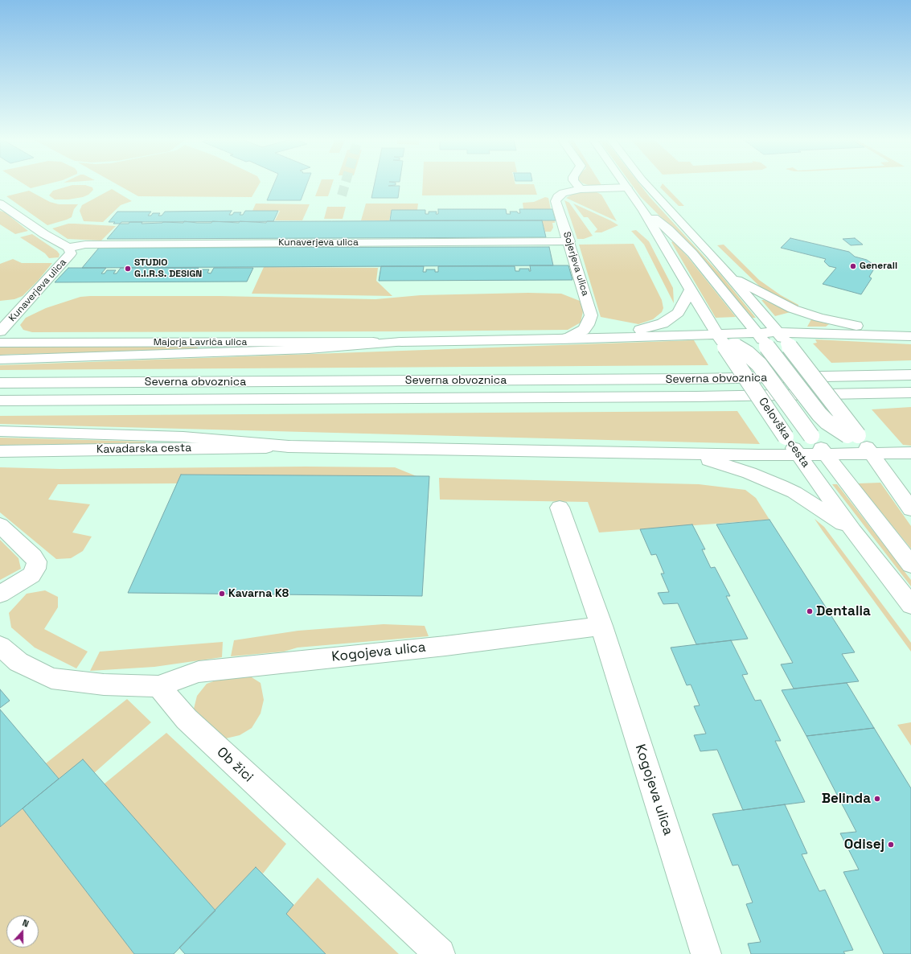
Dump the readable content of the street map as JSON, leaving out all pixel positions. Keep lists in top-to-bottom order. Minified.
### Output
{"streets":{"main road":["Kunaverjeva ulica","Sojerjeva ulica","Majorja Lavriča ulica","Severna obvoznica","Celovška cesta","Kavadarska cesta","Kogojeva ulica","Ob žici"]},"crossings":[["Kunaverjeva ulica","Sojerjeva ulica"],["Sojerjeva ulica","Celovška cesta"],["Kogojeva ulica","Ob žici"]],"places":["Generali","STUDIO G.I.R.S. DESIGN","Kavarna K8","Dentalia","Belinda","Odisej"],"north":"top"}
